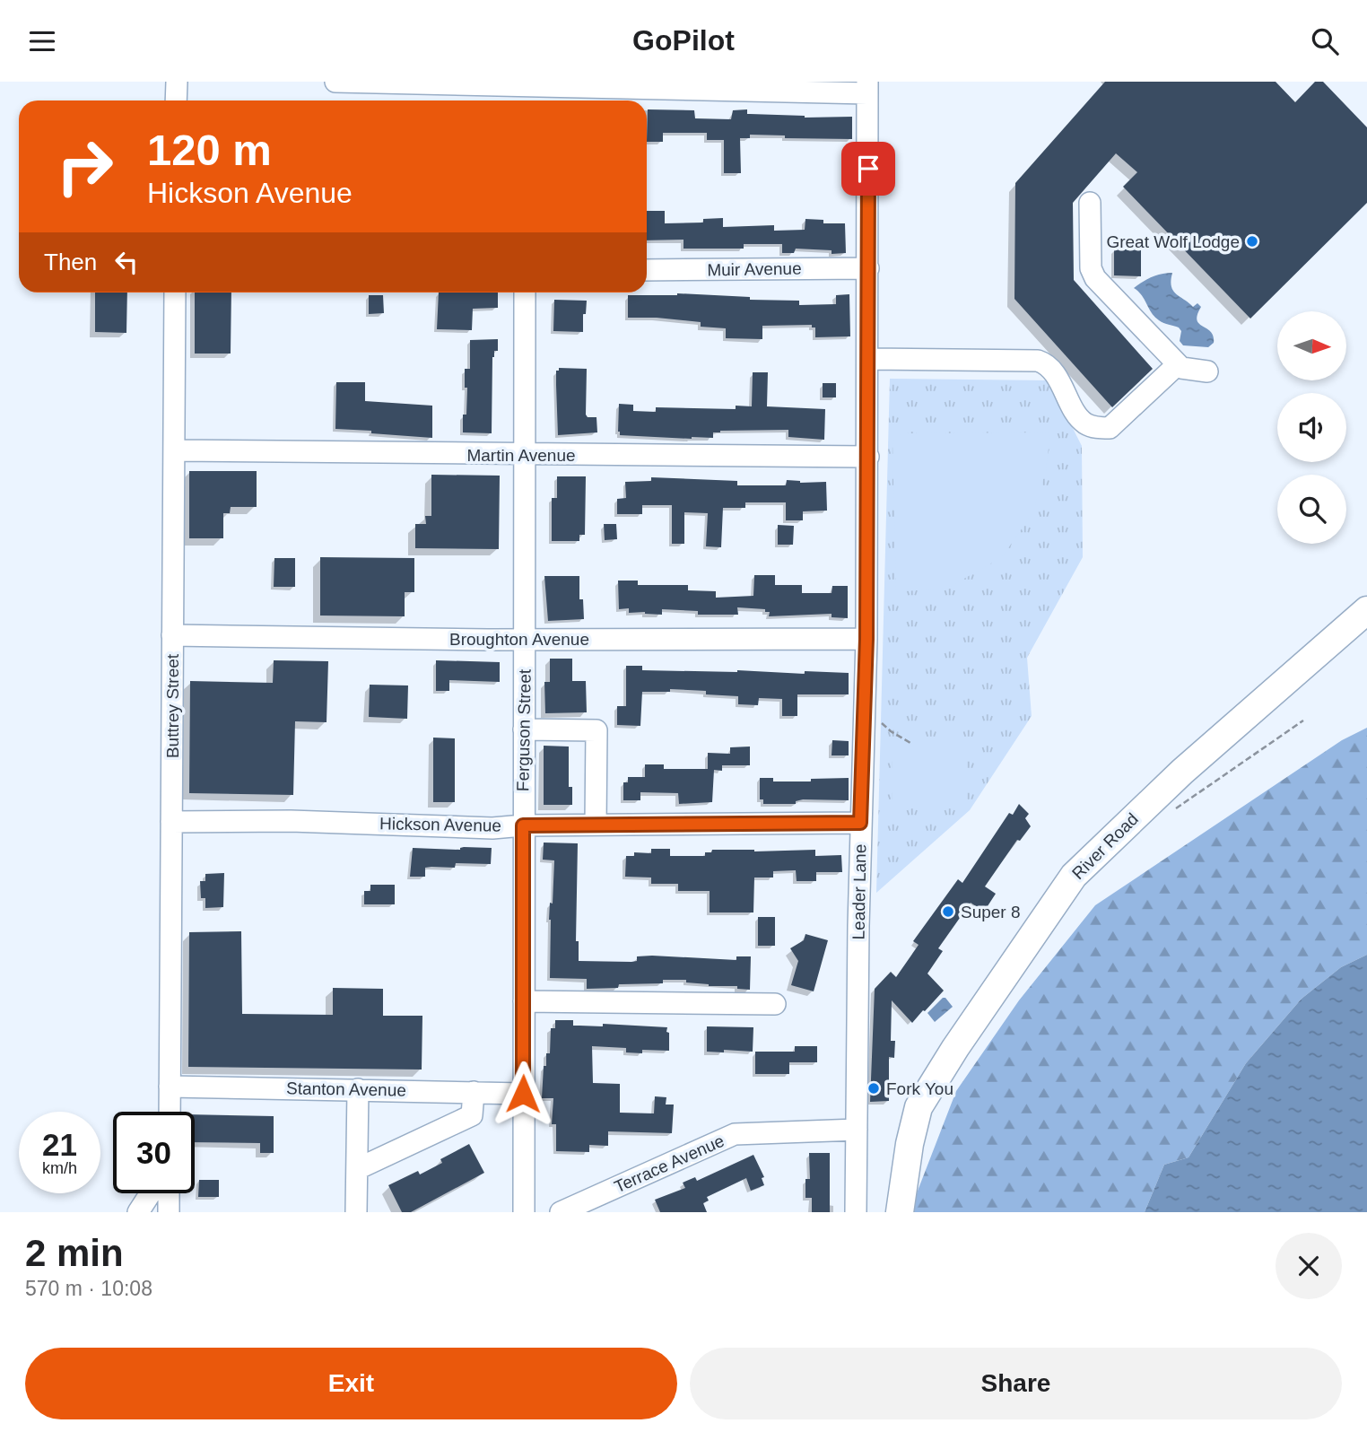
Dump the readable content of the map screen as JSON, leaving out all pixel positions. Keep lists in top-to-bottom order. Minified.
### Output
{"streets":{"main road":["River Road"],"street":["Muir Avenue","Martin Avenue","Broughton Avenue","Buttrey Street","Ferguson Street","Hickson Avenue","Leader Lane","Stanton Avenue","Terrace Avenue"]},"crossings":[["Muir Avenue","Leader Lane"],["Martin Avenue","Buttrey Street"],["Martin Avenue","Ferguson Street"],["Martin Avenue","Leader Lane"],["Broughton Avenue","Buttrey Street"],["Broughton Avenue","Ferguson Street"],["Broughton Avenue","Leader Lane"],["Buttrey Street","Hickson Avenue"],["Buttrey Street","Stanton Avenue"],["Ferguson Street","Hickson Avenue"],["Ferguson Street","Stanton Avenue"],["Hickson Avenue","Leader Lane"],["Leader Lane","Terrace Avenue"]],"places":["Great Wolf Lodge","Super 8","Fork You"],"north":"right","page":{"header":"GoPilot","turn":["120 m","Hickson Avenue"],"then":"Then","speed":"21 km/h","limit":"30","heading":["2 min","570 m · 10:08"],"buttons":["Exit","Share"]}}
